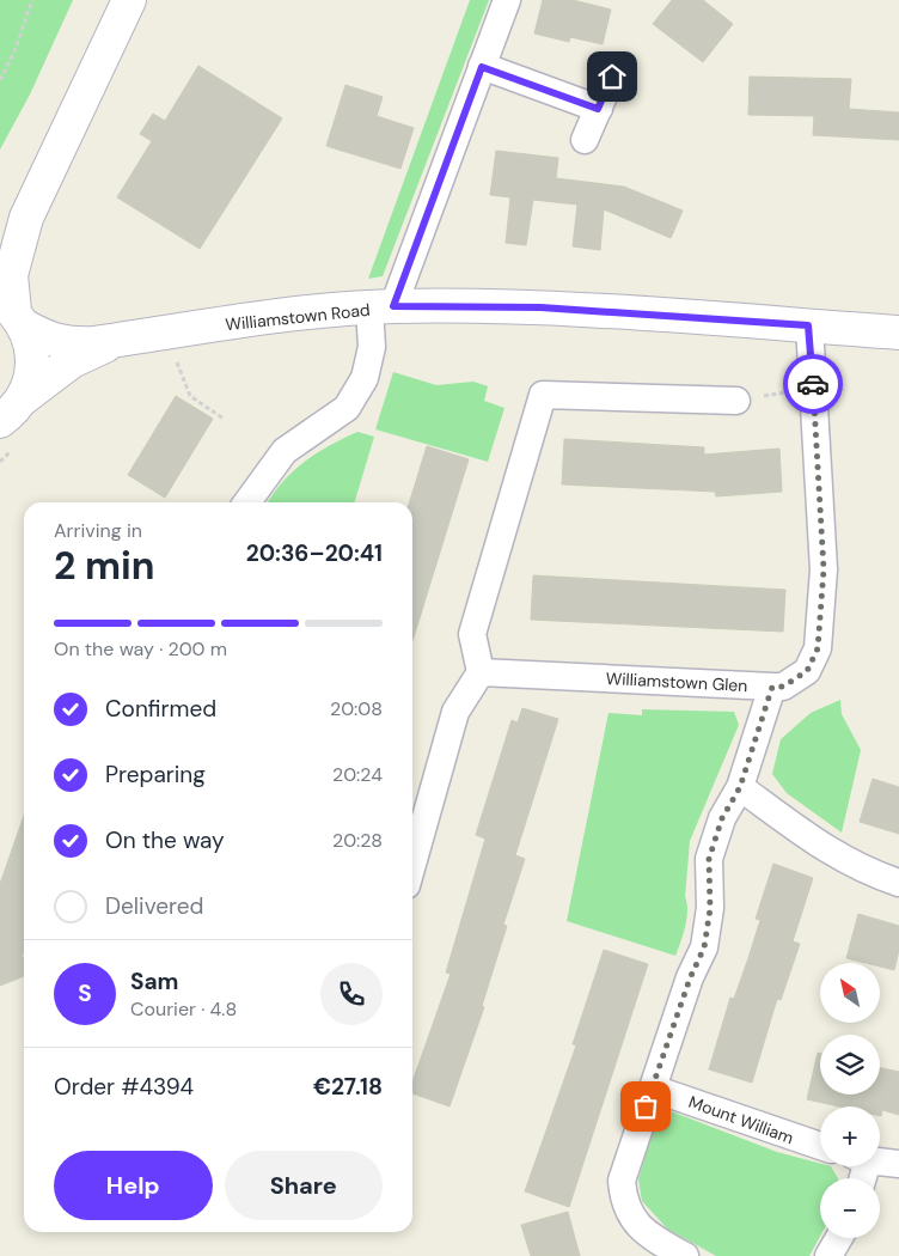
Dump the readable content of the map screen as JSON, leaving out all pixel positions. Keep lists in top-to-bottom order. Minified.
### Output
{"streets":{"street":["Williamstown Road","Williamstown Glen","Mount William"]},"crossings":[["Williamstown Road","Williamstown Glen"]],"north":"top left","page":{"heading":["2 min","Arriving in","20:36–20:41"],"panel":["Sam","Courier · 4.8","Order #4394","€27.18"],"bar":"On the way · 200 m","list":[["Confirmed","20:08"],["Preparing","20:24"],["On the way","20:28"],"Delivered"],"map_buttons":["+","−"],"round":"S","buttons":["Help","Share"]}}
